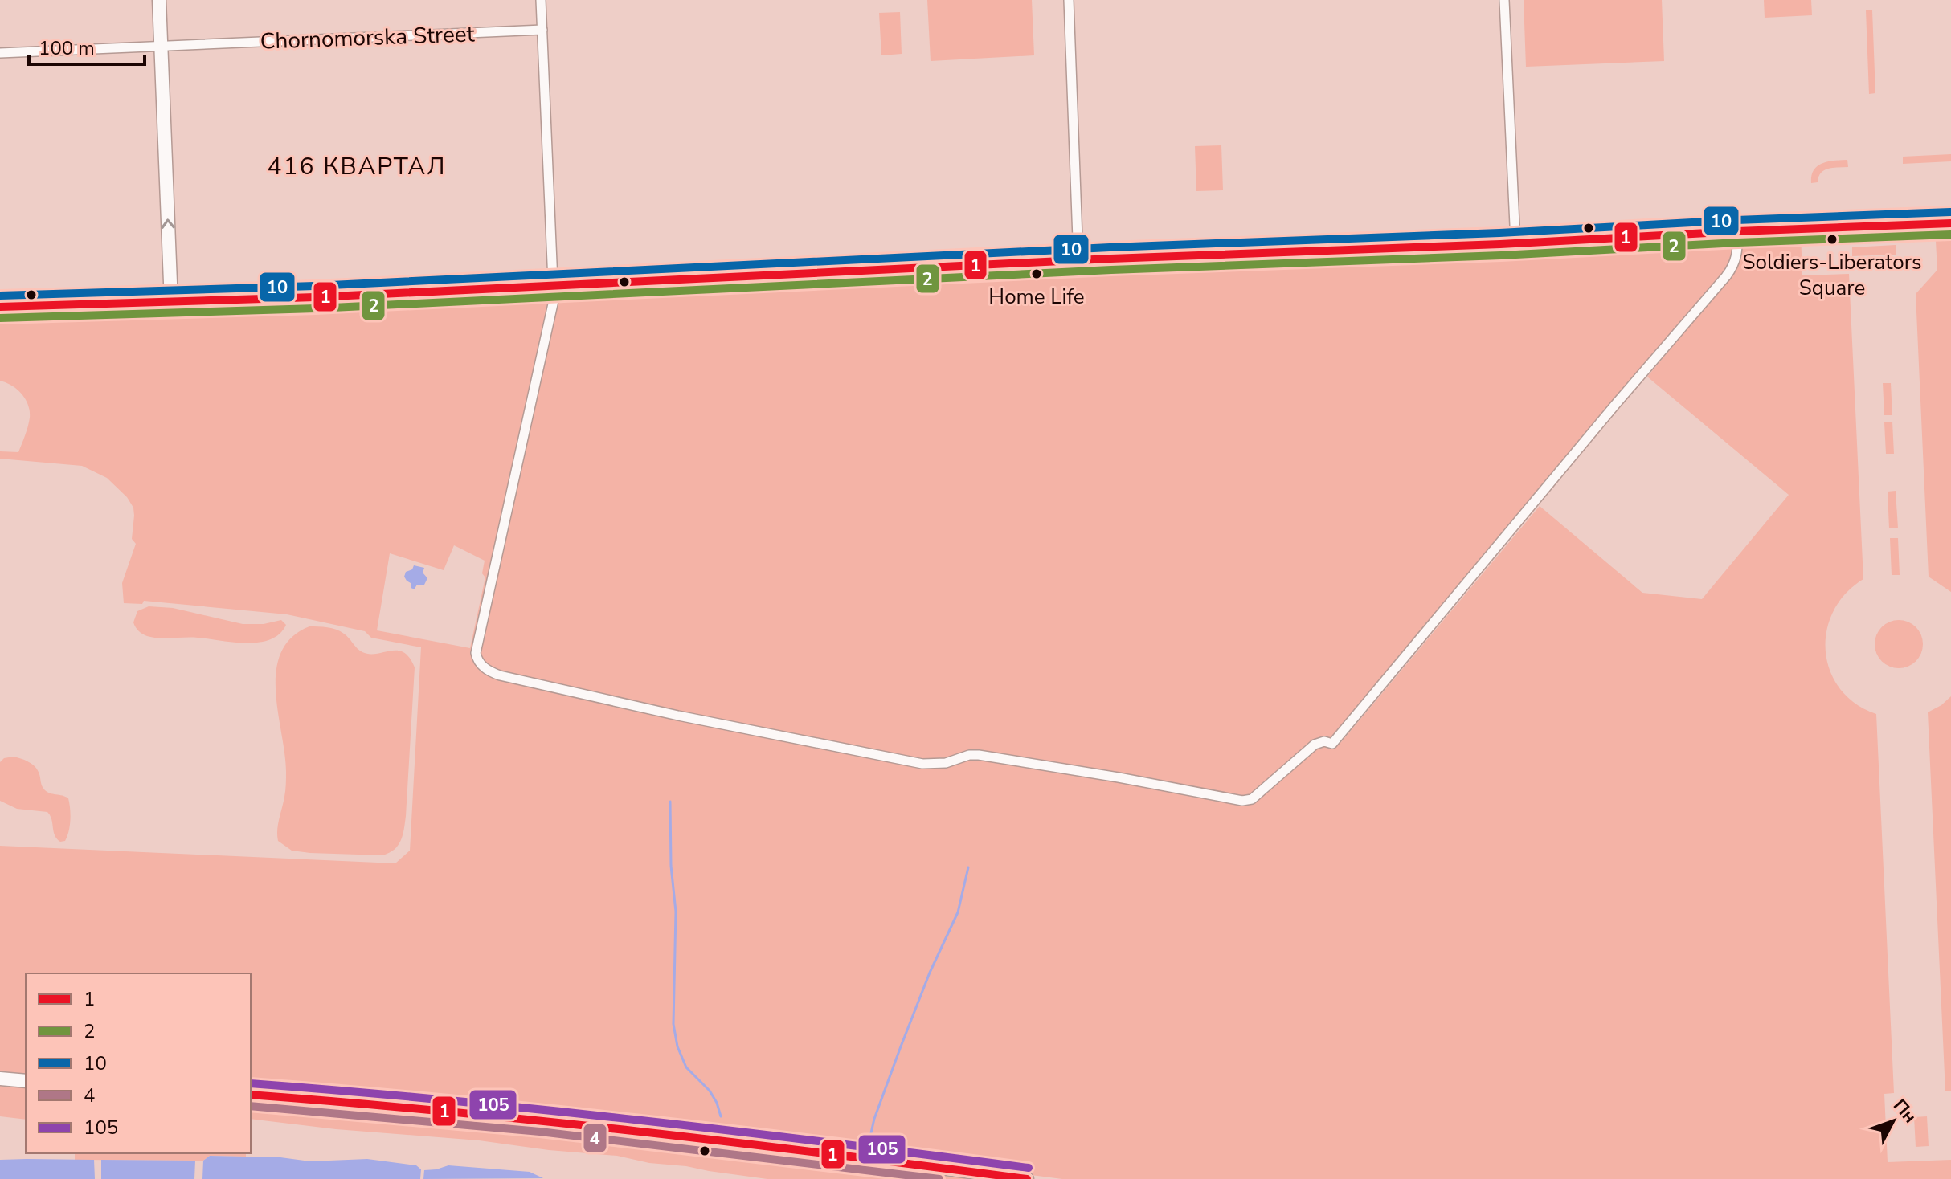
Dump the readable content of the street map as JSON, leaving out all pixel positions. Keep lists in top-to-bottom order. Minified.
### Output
{"streets":{"street":["Chornomorska Street"]},"districts":["416 КВАРТАЛ"],"places":["Soldiers-Liberators Square","Home Life"],"lines":["transit line 10","transit line 1","transit line 2","transit line 105","transit line 4"],"legend":["1","2","10","4","105"],"scale_bar":"100 m","north":"top right"}
